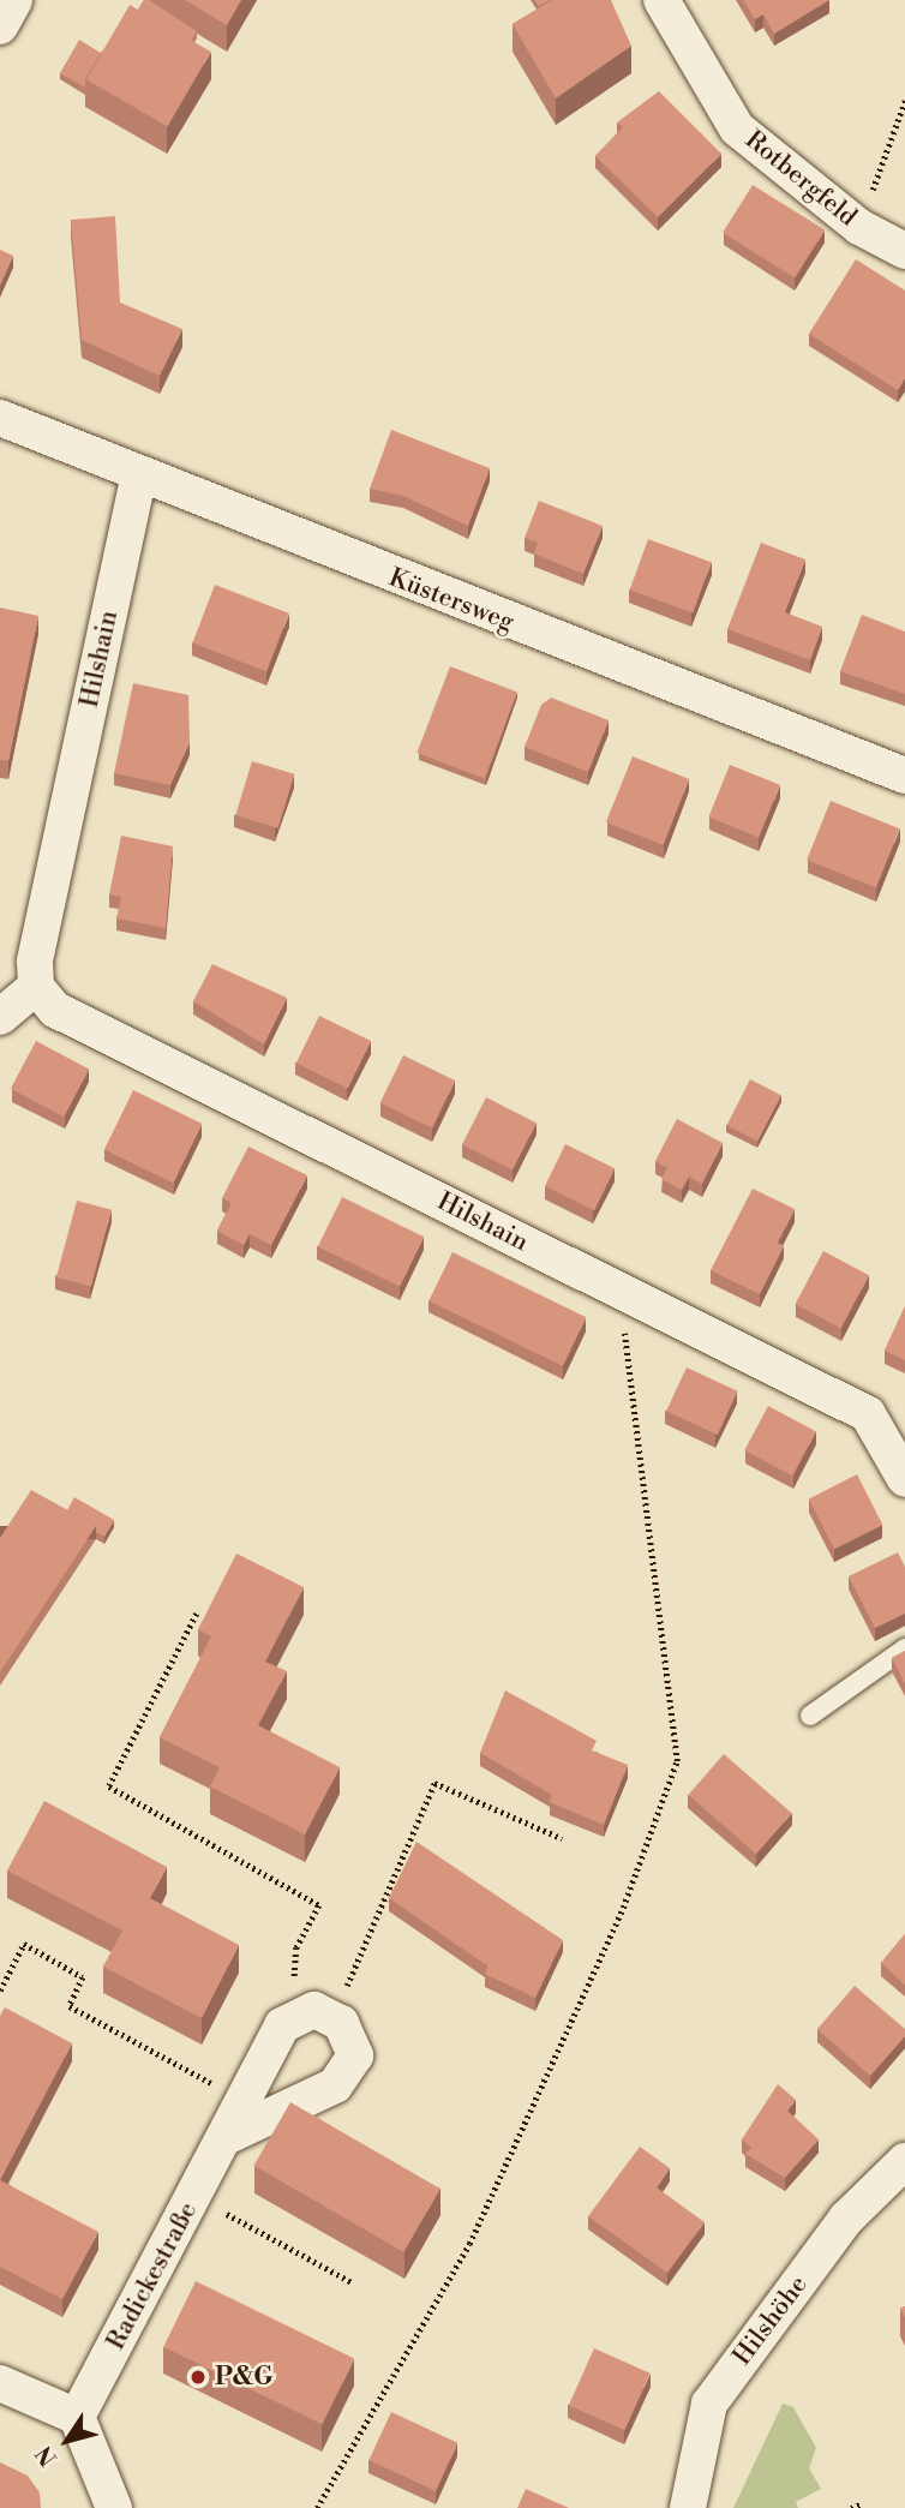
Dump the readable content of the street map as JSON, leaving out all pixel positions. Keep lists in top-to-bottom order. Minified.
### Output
{"streets":{"street":["Rotbergfeld","Küstersweg","Hilshain","Radickestraße","Hilshöhe"]},"crossings":[["Küstersweg","Hilshain"]],"places":["P&G"],"north":"bottom left"}
